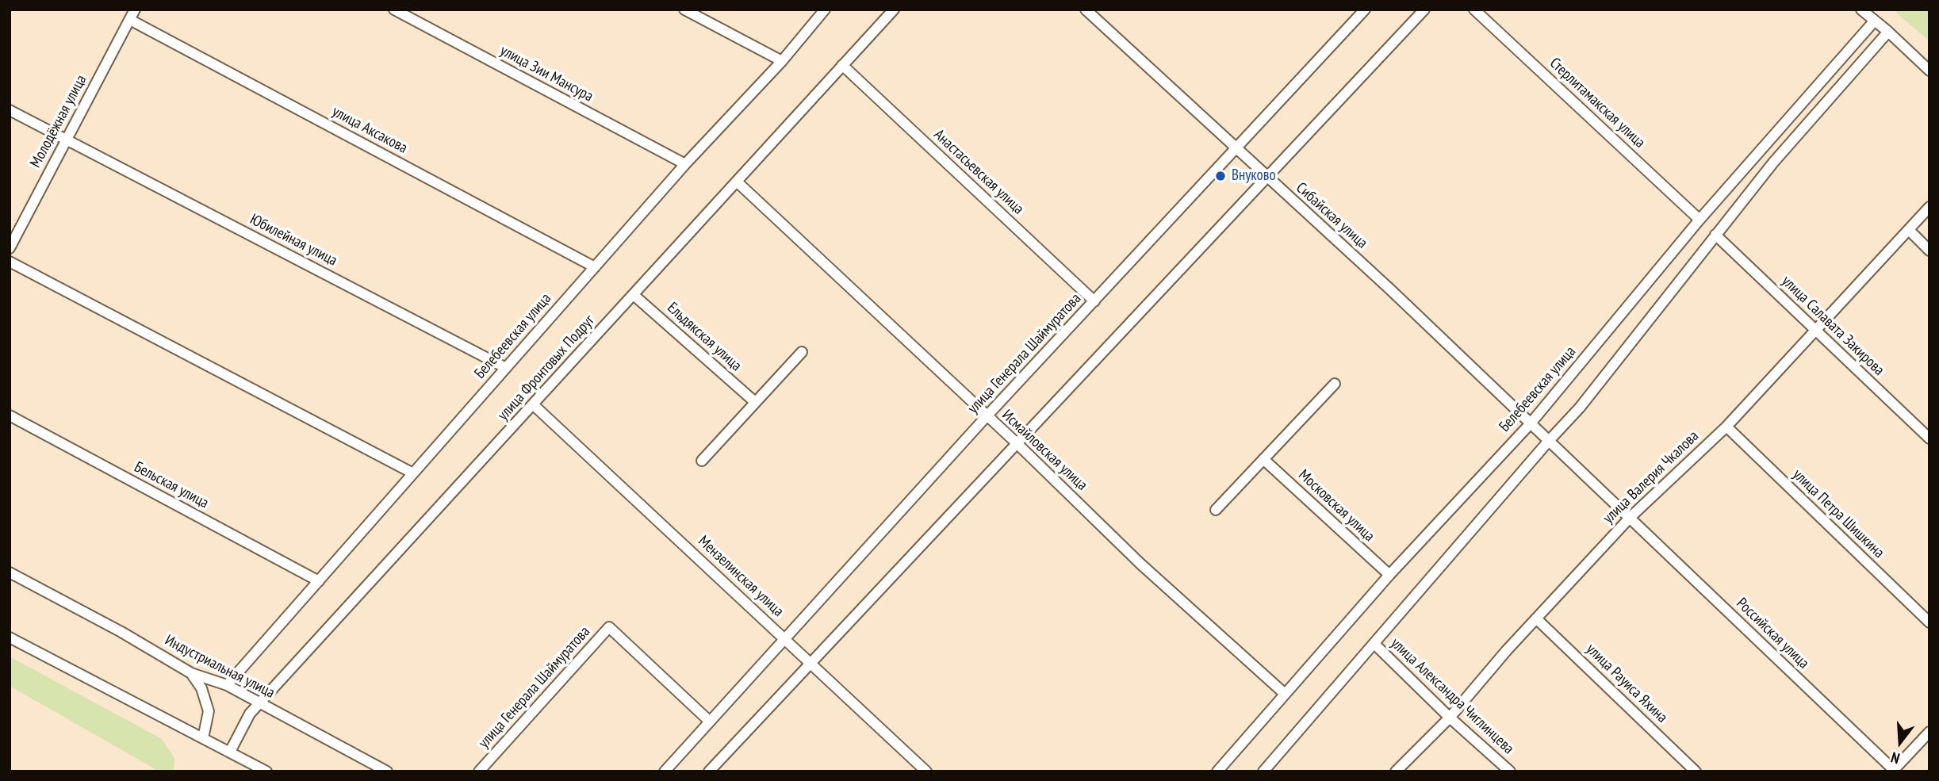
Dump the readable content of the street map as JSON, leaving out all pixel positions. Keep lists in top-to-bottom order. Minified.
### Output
{"streets":{"street":["улица Зии Мансура","Стерлитамакская улица","Молодёжная улица","улица Аксакова","Анастасьевская улица","Сибайская улица","Юбилейная улица","улица Салавата Закирова","Белебеевская улица","Ельдякская улица","улица Генерала Шаймуратова","улица Фронтовых Подруг","Исмайловская улица","улица Валерия Чкалова","Бельская улица","Московская улица","улица Петра Шишкина","Мензелинская улица","Российская улица","Индустриальная улица","улица Рауиса Яхина","улица Александра Чиглинцева"]},"crossings":[["улица Зии Мансура","Белебеевская улица"],["Стерлитамакская улица","Белебеевская улица"],["Молодёжная улица","улица Аксакова"],["Молодёжная улица","Юбилейная улица"],["улица Аксакова","Белебеевская улица"],["Анастасьевская улица","улица Генерала Шаймуратова"],["Анастасьевская улица","улица Фронтовых Подруг"],["Сибайская улица","Белебеевская улица"],["Сибайская улица","улица Генерала Шаймуратова"],["Сибайская улица","Российская улица"],["Юбилейная улица","Белебеевская улица"],["улица Салавата Закирова","улица Валерия Чкалова"],["Белебеевская улица","Исмайловская улица"],["Белебеевская улица","Бельская улица"],["Белебеевская улица","Московская улица"],["Белебеевская улица","Индустриальная улица"],["Ельдякская улица","улица Фронтовых Подруг"],["улица Генерала Шаймуратова","Исмайловская улица"],["улица Генерала Шаймуратова","Мензелинская улица"],["улица Фронтовых Подруг","Исмайловская улица"],["улица Фронтовых Подруг","Мензелинская улица"],["улица Фронтовых Подруг","Индустриальная улица"],["улица Валерия Чкалова","улица Петра Шишкина"],["улица Валерия Чкалова","Российская улица"],["улица Валерия Чкалова","улица Рауиса Яхина"],["улица Валерия Чкалова","улица Александра Чиглинцева"]],"places":["Внуково"],"north":"bottom"}
